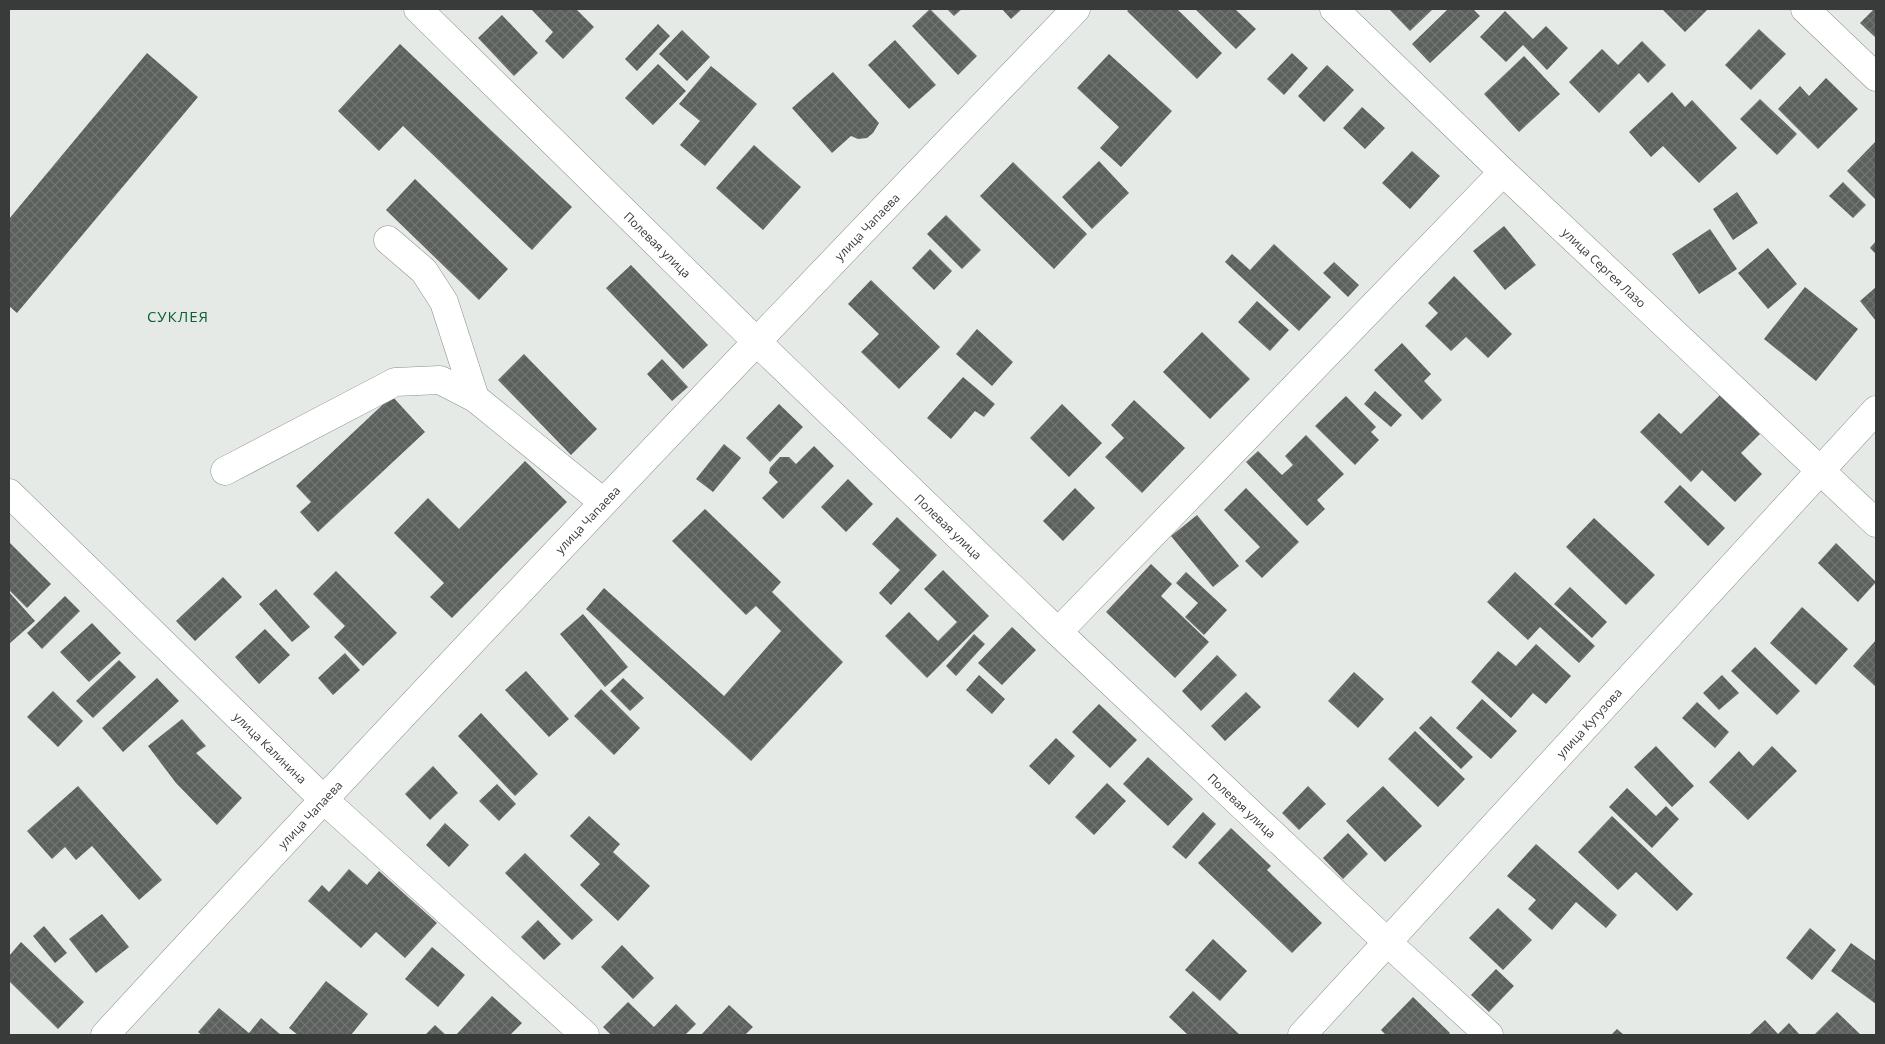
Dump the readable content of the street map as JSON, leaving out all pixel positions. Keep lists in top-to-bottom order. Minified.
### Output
{"streets":{"street":["улица Чапаева","Полевая улица","улица Сергея Лазо","улица Кутузова","улица Калинина"]},"crossings":[["улица Чапаева","Полевая улица"],["улица Чапаева","улица Калинина"],["Полевая улица","улица Кутузова"],["улица Сергея Лазо","улица Кутузова"]],"districts":["СУКЛЕЯ"]}
